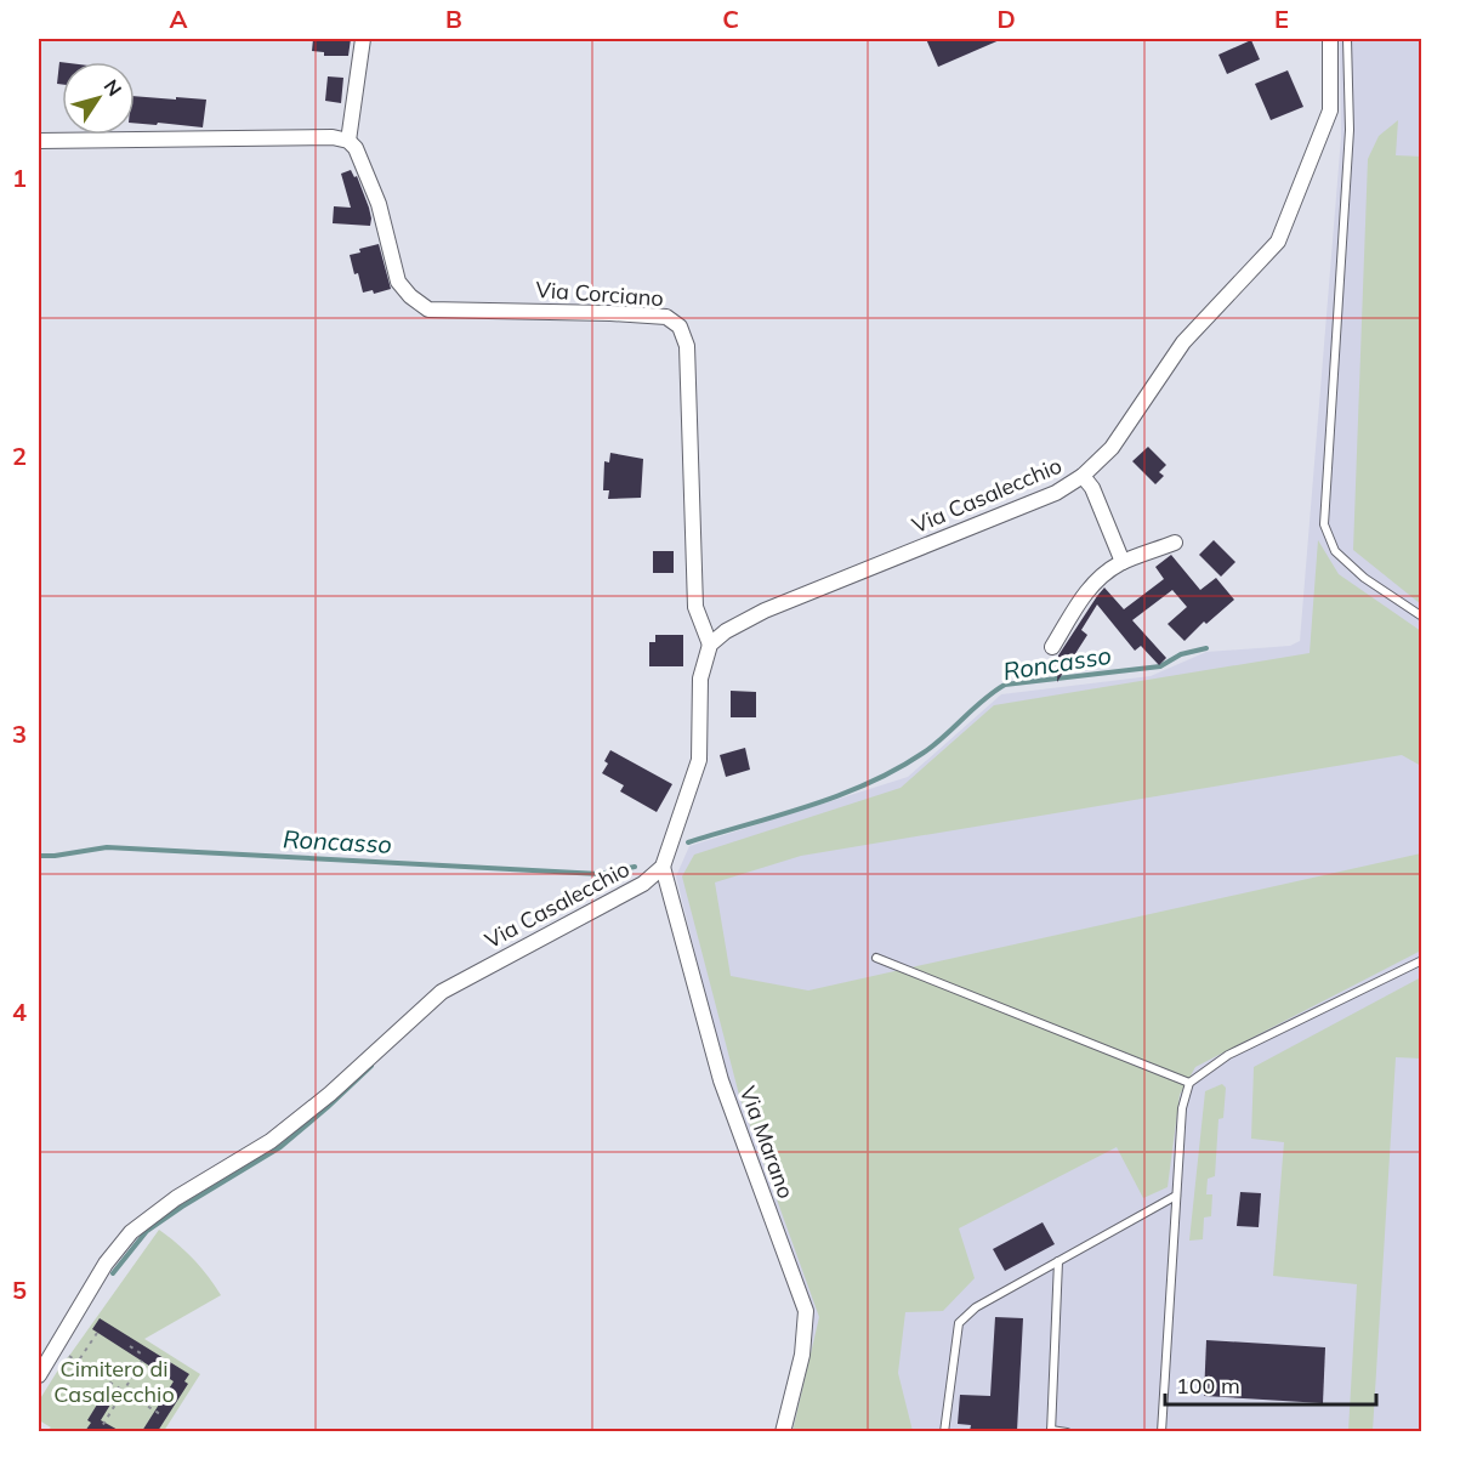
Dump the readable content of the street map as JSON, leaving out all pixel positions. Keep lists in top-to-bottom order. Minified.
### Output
{"streets":{"street":["Via Corciano","Via Casalecchio","Via Marano"]},"crossings":[["Via Corciano","Via Casalecchio"],["Via Casalecchio","Via Marano"]],"water":["Roncasso"],"parks":["Cimitero di Casalecchio"],"scale_bar":"100 m","north":"top right","grid":{"columns":["A","B","C","D","E"],"rows":["1","2","3","4","5"]}}
